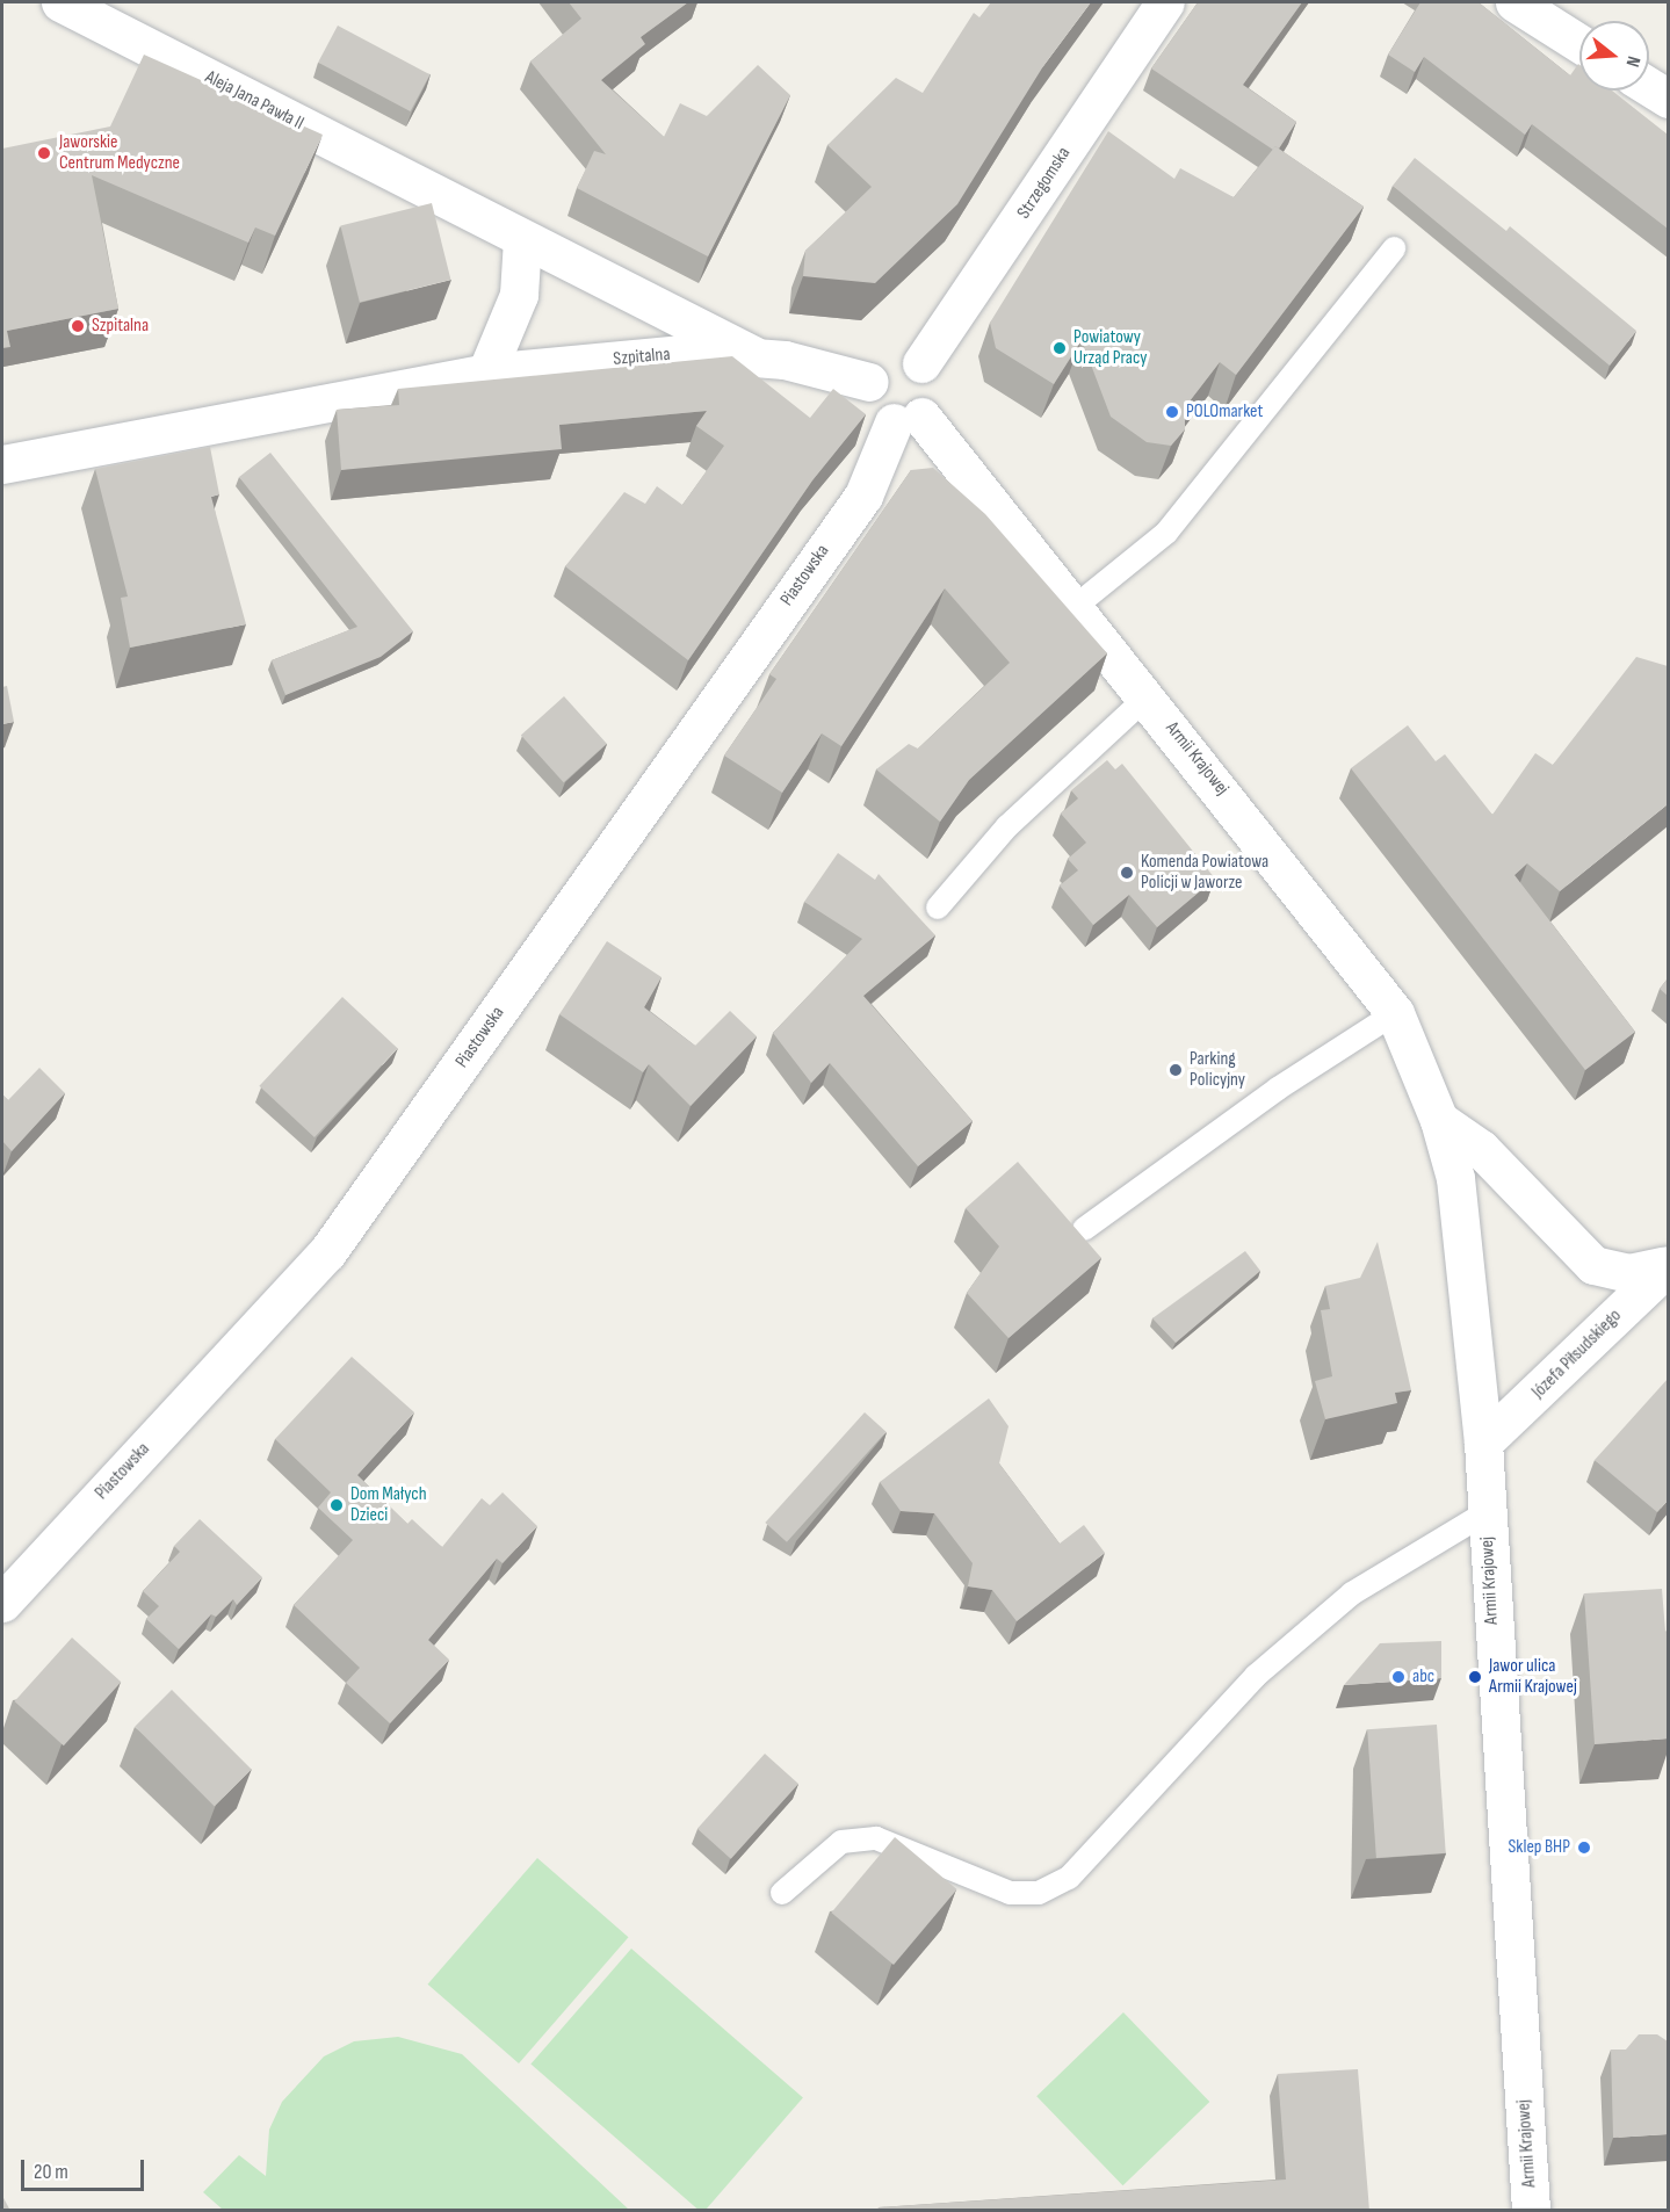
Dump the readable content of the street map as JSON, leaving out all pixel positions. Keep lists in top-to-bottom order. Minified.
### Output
{"streets":{"street":["Aleja Jana Pawła II","Strzegomska","Szpitalna","Piastowska","Armii Krajowej","Józefa Piłsudskiego"]},"crossings":[["Aleja Jana Pawła II","Szpitalna"],["Strzegomska","Szpitalna"],["Strzegomska","Piastowska"],["Strzegomska","Armii Krajowej"],["Szpitalna","Piastowska"],["Szpitalna","Armii Krajowej"],["Piastowska","Armii Krajowej"],["Armii Krajowej","Józefa Piłsudskiego"]],"places":["Jaworskie Centrum Medyczne","Szpitalna","Powiatowy Urząd Pracy","POLOmarket","Komenda Powiatowa Policji w Jaworze","Parking Policyjny","Dom Małych Dzieci","abc","Jawor ulica Armii Krajowej","Sklep BHP"],"scale_bar":"20 m","north":"right"}
